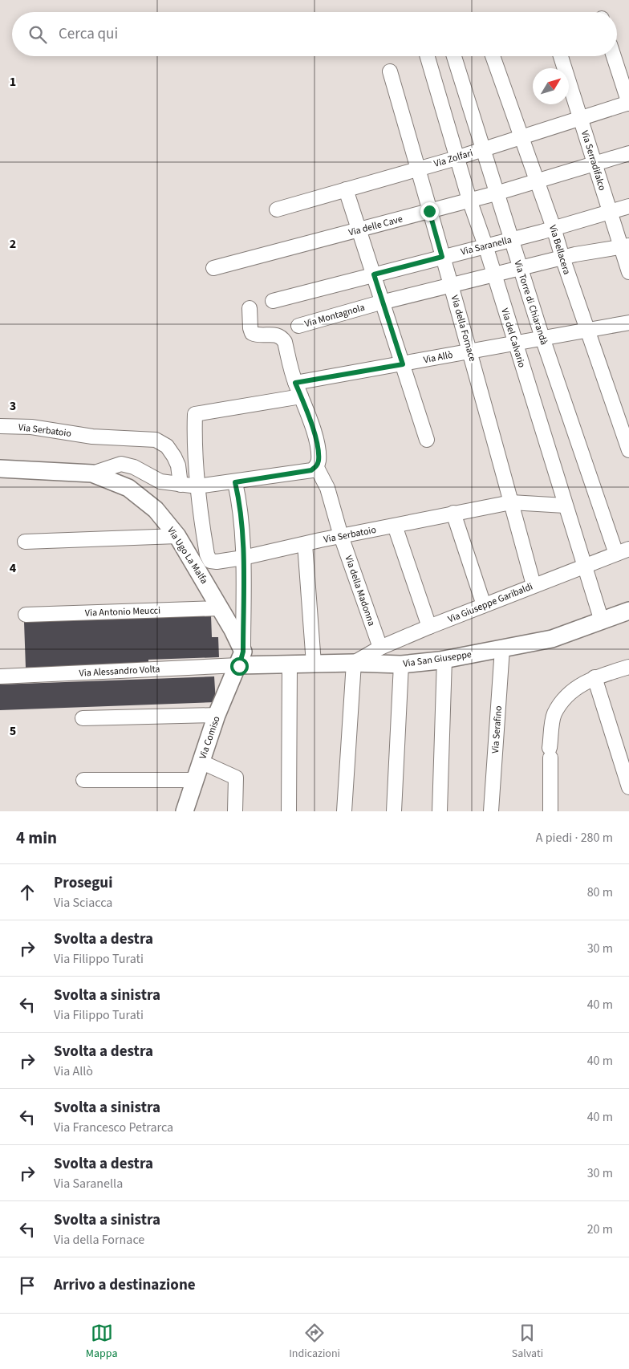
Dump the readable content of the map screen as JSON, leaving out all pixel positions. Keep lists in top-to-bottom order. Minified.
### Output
{"streets":{"street":["Via Zolfari","Via Serradifalco","Via delle Cave","Via Saranella","Via Bellacera","Via Torre di Chiarandà","Via Montagnola","Via della Fornace","Via del Calvario","Via Allò","Via Serbatoio","Via Ugo La Malfa","Via della Madonna","Via Giuseppe Garibaldi","Via Antonio Meucci","Via San Giuseppe","Via Alessandro Volta","Via Serafino","Via Comiso"]},"crossings":[["Via Zolfari","Via Serradifalco"],["Via Zolfari","Via Bellacera"],["Via Zolfari","Via Torre di Chiarandà"],["Via Zolfari","Via della Fornace"],["Via Zolfari","Via del Calvario"],["Via Serradifalco","Via delle Cave"],["Via Serradifalco","Via Saranella"],["Via Serradifalco","Via Montagnola"],["Via delle Cave","Via Bellacera"],["Via delle Cave","Via Torre di Chiarandà"],["Via delle Cave","Via della Fornace"],["Via delle Cave","Via del Calvario"],["Via Saranella","Via Bellacera"],["Via Saranella","Via Torre di Chiarandà"],["Via Saranella","Via della Fornace"],["Via Saranella","Via del Calvario"],["Via Bellacera","Via Montagnola"],["Via Bellacera","Via Allò"],["Via Torre di Chiarandà","Via Montagnola"],["Via Torre di Chiarandà","Via Allò"],["Via Torre di Chiarandà","Via Giuseppe Garibaldi"],["Via Montagnola","Via della Fornace"],["Via Montagnola","Via del Calvario"],["Via della Fornace","Via Allò"],["Via della Fornace","Via Serbatoio"],["Via della Fornace","Via Giuseppe Garibaldi"],["Via del Calvario","Via Allò"],["Via del Calvario","Via Serbatoio"],["Via del Calvario","Via Giuseppe Garibaldi"],["Via del Calvario","Via San Giuseppe"],["Via Serbatoio","Via della Madonna"],["Via Ugo La Malfa","Via Antonio Meucci"],["Via Ugo La Malfa","Via San Giuseppe"],["Via Ugo La Malfa","Via Alessandro Volta"],["Via Ugo La Malfa","Via Comiso"],["Via della Madonna","Via Giuseppe Garibaldi"],["Via Giuseppe Garibaldi","Via San Giuseppe"],["Via San Giuseppe","Via Alessandro Volta"],["Via San Giuseppe","Via Serafino"],["Via San Giuseppe","Via Comiso"],["Via Alessandro Volta","Via Comiso"]],"north":"top right","page":{"search":"Cerca qui","heading":["4 min","A piedi · 280 m"],"list":[["Prosegui","Via Sciacca","80 m"],["Svolta a destra","Via Filippo Turati","30 m"],["Svolta a sinistra","Via Filippo Turati","40 m"],["Svolta a destra","Via Allò","40 m"],["Svolta a sinistra","Via Francesco Petrarca","40 m"],["Svolta a destra","Via Saranella","30 m"],["Svolta a sinistra","Via della Fornace","20 m"],"Arrivo a destinazione"],"nav":["Mappa","Indicazioni","Salvati"]},"grid":{"rows":["1","2","3","4","5"]}}
